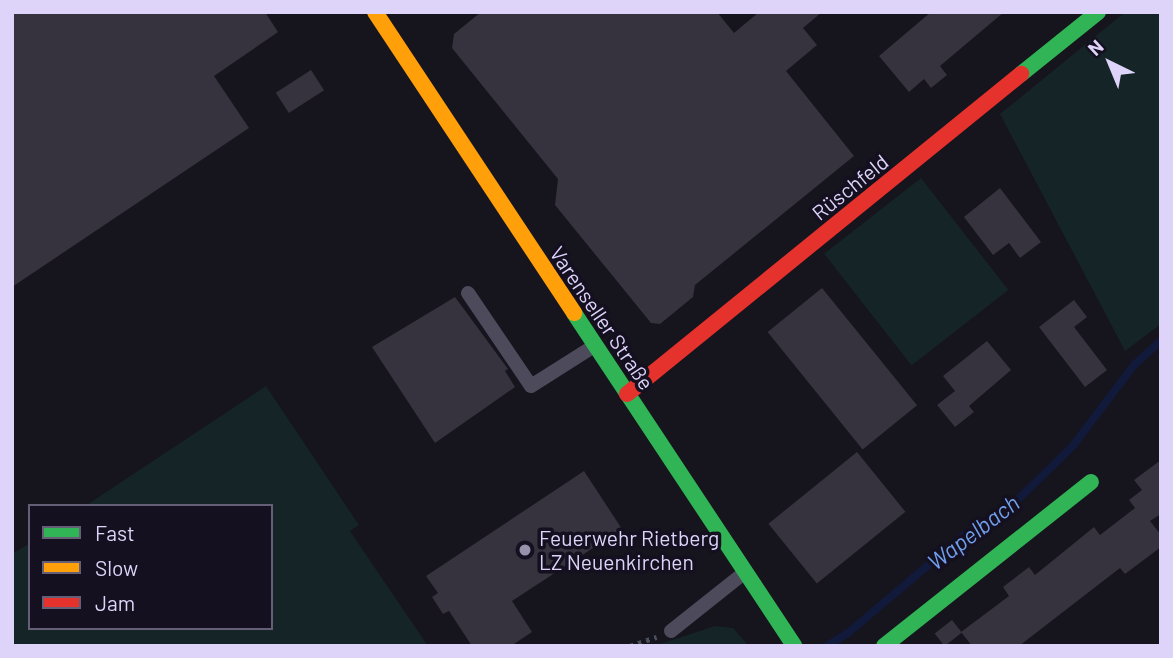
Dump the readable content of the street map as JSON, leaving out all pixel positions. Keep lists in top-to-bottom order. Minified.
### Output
{"streets":{"street":["Rüschfeld","Varenseller Straße"]},"crossings":[["Rüschfeld","Varenseller Straße"]],"water":["Wapelbach"],"places":["Feuerwehr Rietberg LZ Neuenkirchen"],"legend":["Fast","Slow","Jam"],"north":"top left"}
